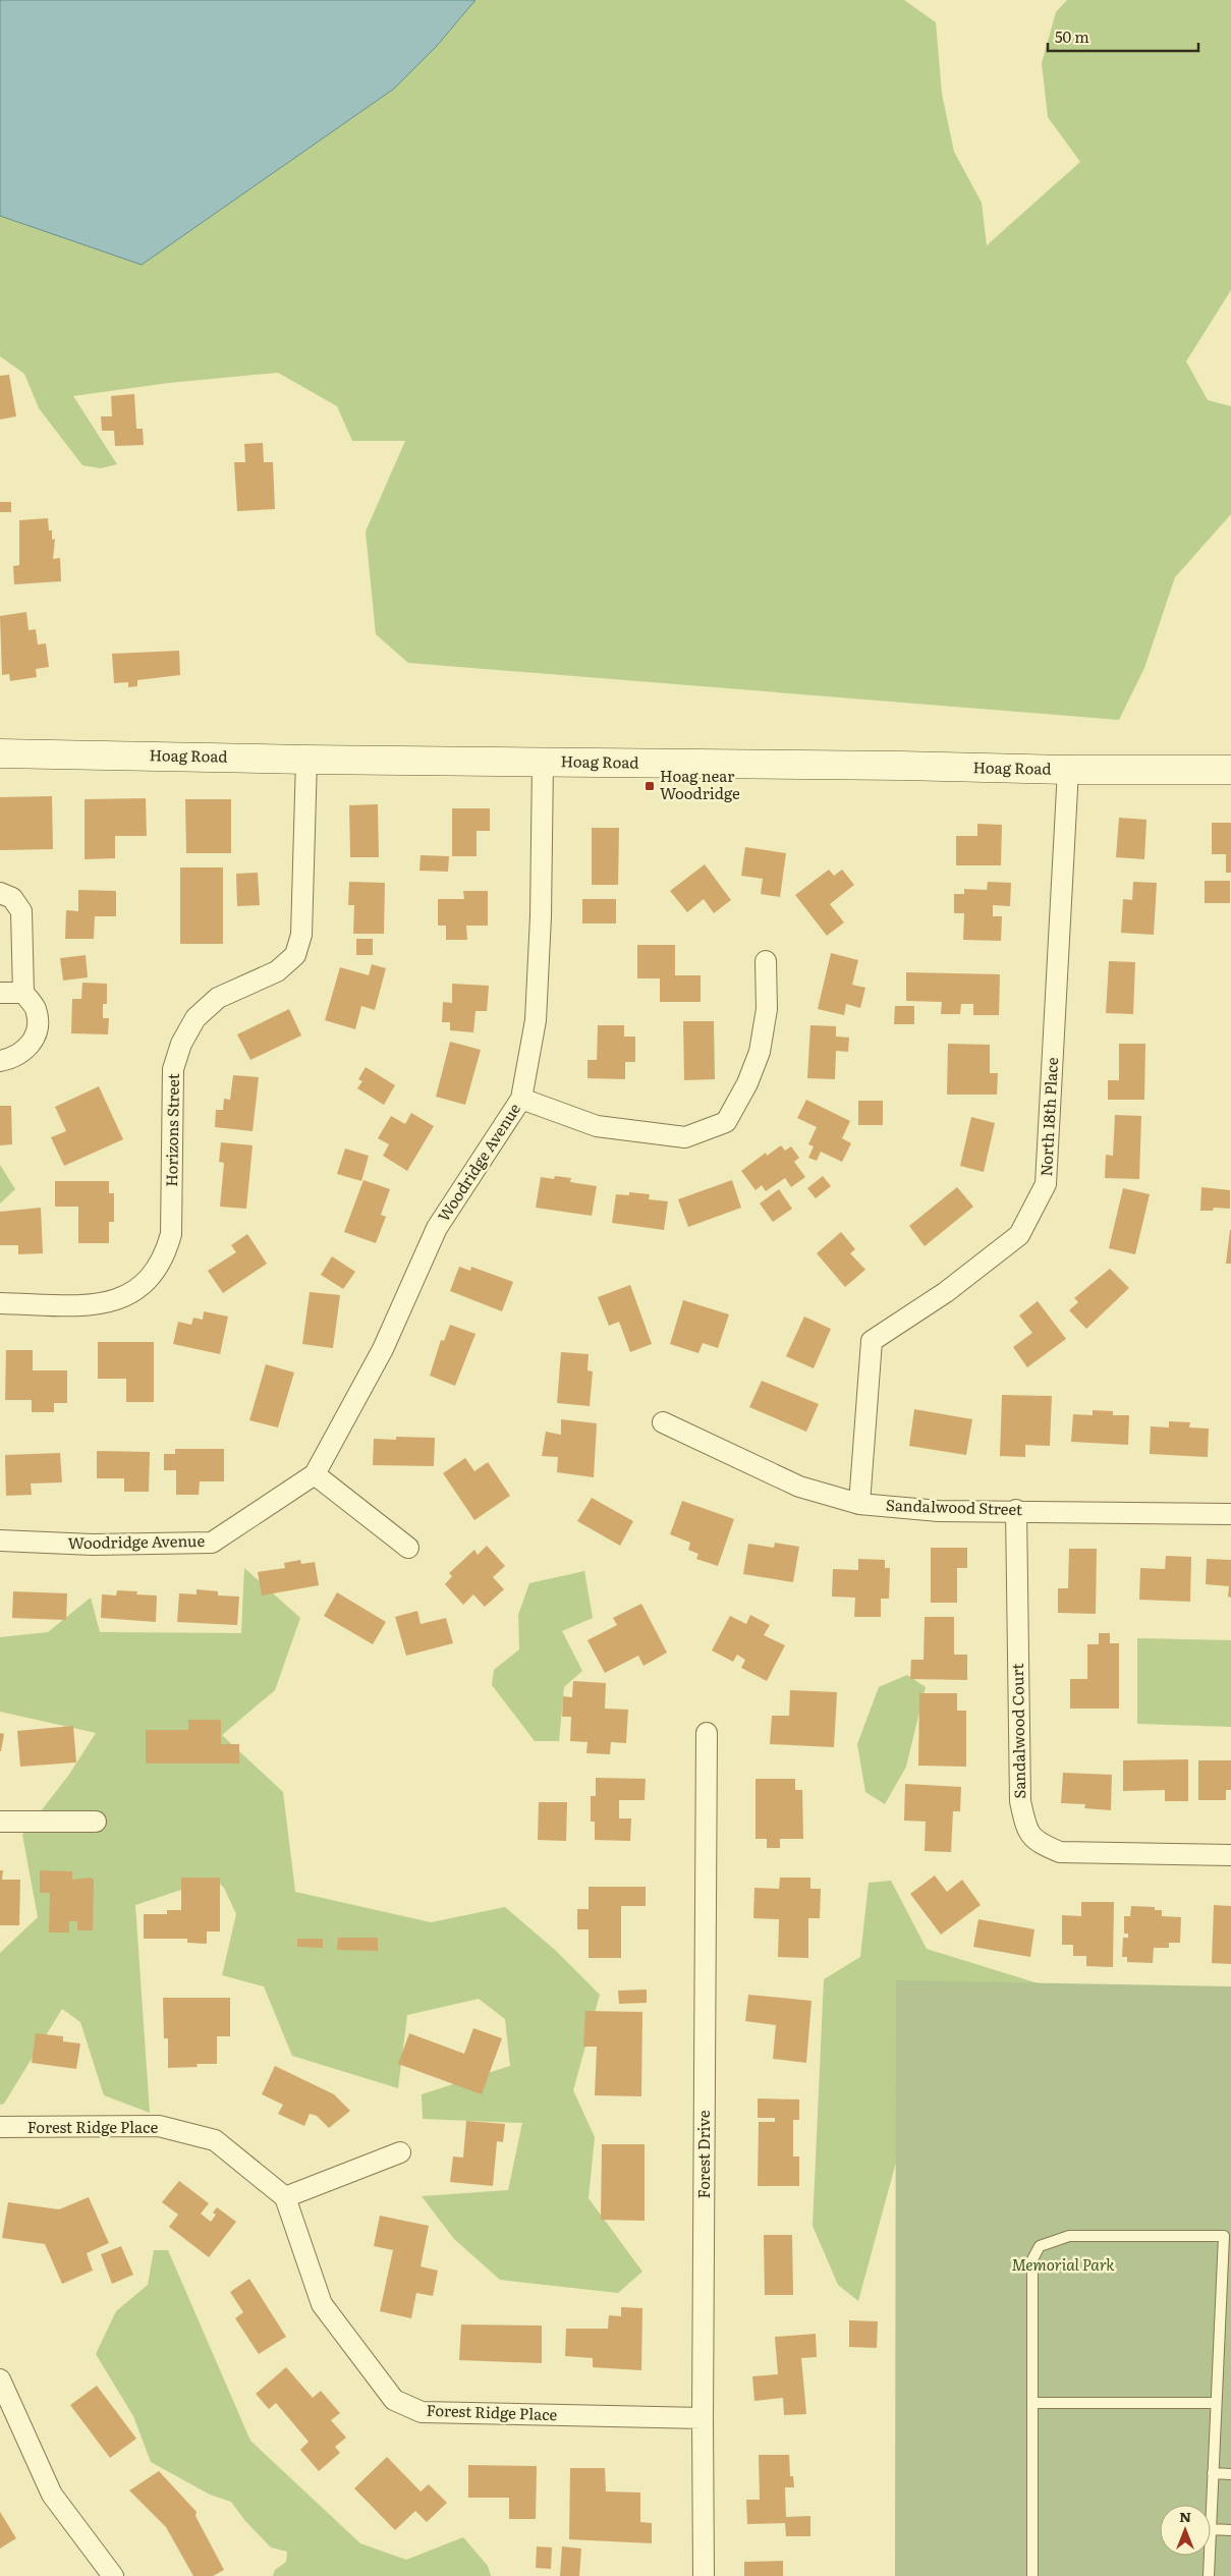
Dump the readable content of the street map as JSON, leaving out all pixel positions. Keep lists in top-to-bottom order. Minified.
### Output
{"streets":{"street":["Hoag Road","North 18th Place","Horizons Street","Woodridge Avenue","Sandalwood Street","Sandalwood Court","Forest Ridge Place","Forest Drive"]},"crossings":[["Hoag Road","North 18th Place"],["Hoag Road","Horizons Street"],["Hoag Road","Woodridge Avenue"],["North 18th Place","Sandalwood Street"],["Sandalwood Street","Sandalwood Court"],["Forest Ridge Place","Forest Drive"]],"parks":["Memorial Park"],"places":{"transit":["Hoag near Woodridge"]},"scale_bar":"50 m","north":"top"}
